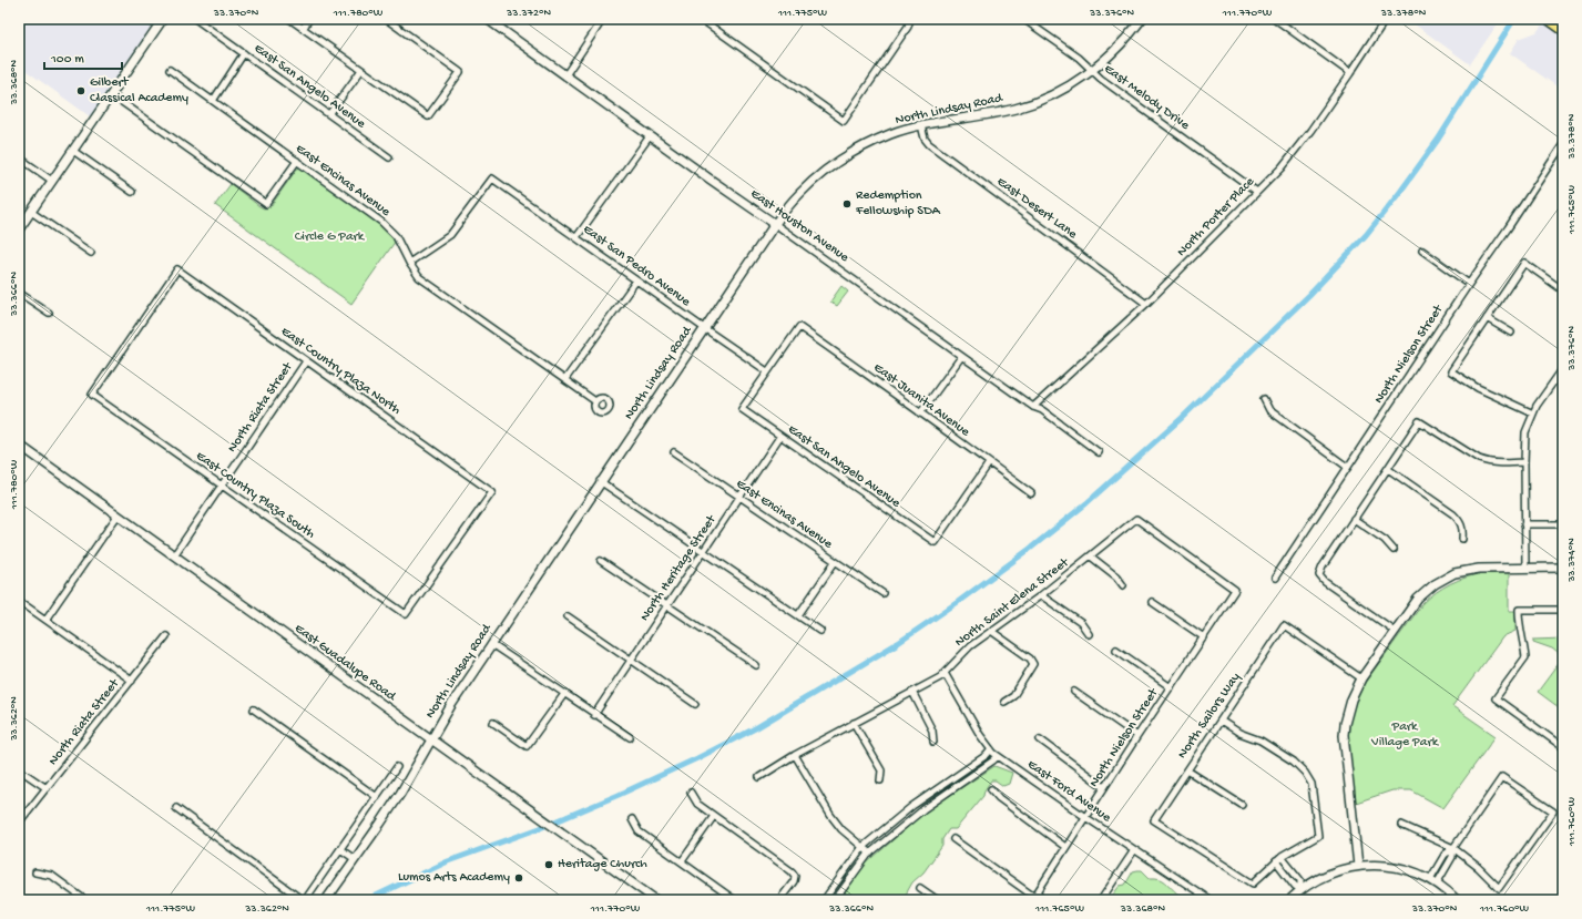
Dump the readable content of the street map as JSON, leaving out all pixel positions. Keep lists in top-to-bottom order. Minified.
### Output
{"streets":{"main road":["North Lindsay Road","East Houston Avenue","East Guadalupe Road"],"street":["East San Angelo Avenue","East Melody Drive","East Encinas Avenue","East Desert Lane","North Porter Place","East San Pedro Avenue","North Nielson Street","East Country Plaza North","East Juanita Avenue","North Riata Street","East Country Plaza South","North Heritage Street","North Saint Elena Street","North Sailors Way","East Ford Avenue"]},"crossings":[["East San Angelo Avenue","East San Pedro Avenue"],["East San Angelo Avenue","East Juanita Avenue"],["East San Angelo Avenue","North Heritage Street"],["East Melody Drive","North Lindsay Road"],["East Melody Drive","North Porter Place"],["North Lindsay Road","East Desert Lane"],["North Lindsay Road","East Houston Avenue"],["North Lindsay Road","East San Pedro Avenue"],["North Lindsay Road","East Guadalupe Road"],["East Encinas Avenue","East San Pedro Avenue"],["East Encinas Avenue","North Heritage Street"],["East Desert Lane","North Porter Place"],["North Porter Place","East Houston Avenue"],["East San Pedro Avenue","East Juanita Avenue"],["North Nielson Street","North Saint Elena Street"],["North Nielson Street","East Ford Avenue"],["East Country Plaza North","North Riata Street"],["East Country Plaza North","East Country Plaza South"],["North Riata Street","East Country Plaza South"],["North Riata Street","East Guadalupe Road"],["North Saint Elena Street","East Ford Avenue"]],"parks":["Circle G Park","Park Village Park"],"places":["Gilbert Classical Academy","Redemption Fellowship SDA","Heritage Church","Lumos Arts Academy"],"scale_bar":"100 m","coordinates":["33.370°N","111.780°W","33.372°N","111.775°W","33.376°N","111.770°W","33.378°N","33.368°N","111.765°W","33.366°N","33.374°N","33.362°N","111.760°W"]}
